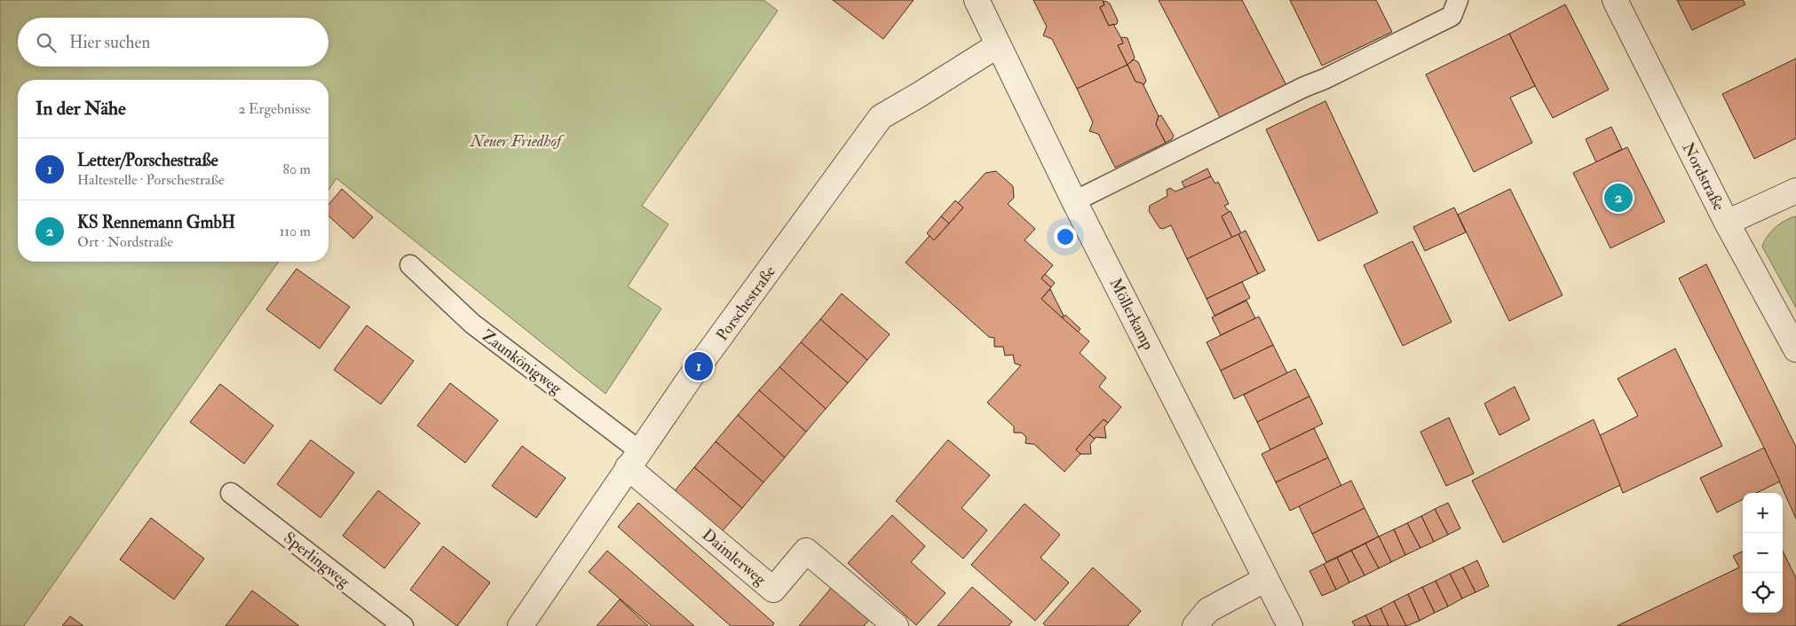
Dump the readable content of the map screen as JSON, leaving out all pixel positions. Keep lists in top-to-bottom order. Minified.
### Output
{"streets":{"street":["Nordstraße","Porschestraße","Möllerkamp","Daimlerweg"],"lane":["Zaunkönigweg","Sperlingweg"]},"crossings":[["Porschestraße","Möllerkamp"],["Porschestraße","Zaunkönigweg"],["Porschestraße","Daimlerweg"],["Zaunkönigweg","Daimlerweg"]],"parks":["Neuer Friedhof"],"page":{"search":"Hier suchen","heading":["In der Nähe","2 Ergebnisse"],"list":[{"mark":"1","name":"Letter/Porschestraße","note":"Haltestelle · Porschestraße","value":"80 m"},{"mark":"2","name":"KS Rennemann GmbH","note":"Ort · Nordstraße","value":"110 m"}],"pins":["2","1"],"map_buttons":["+","−"]}}
